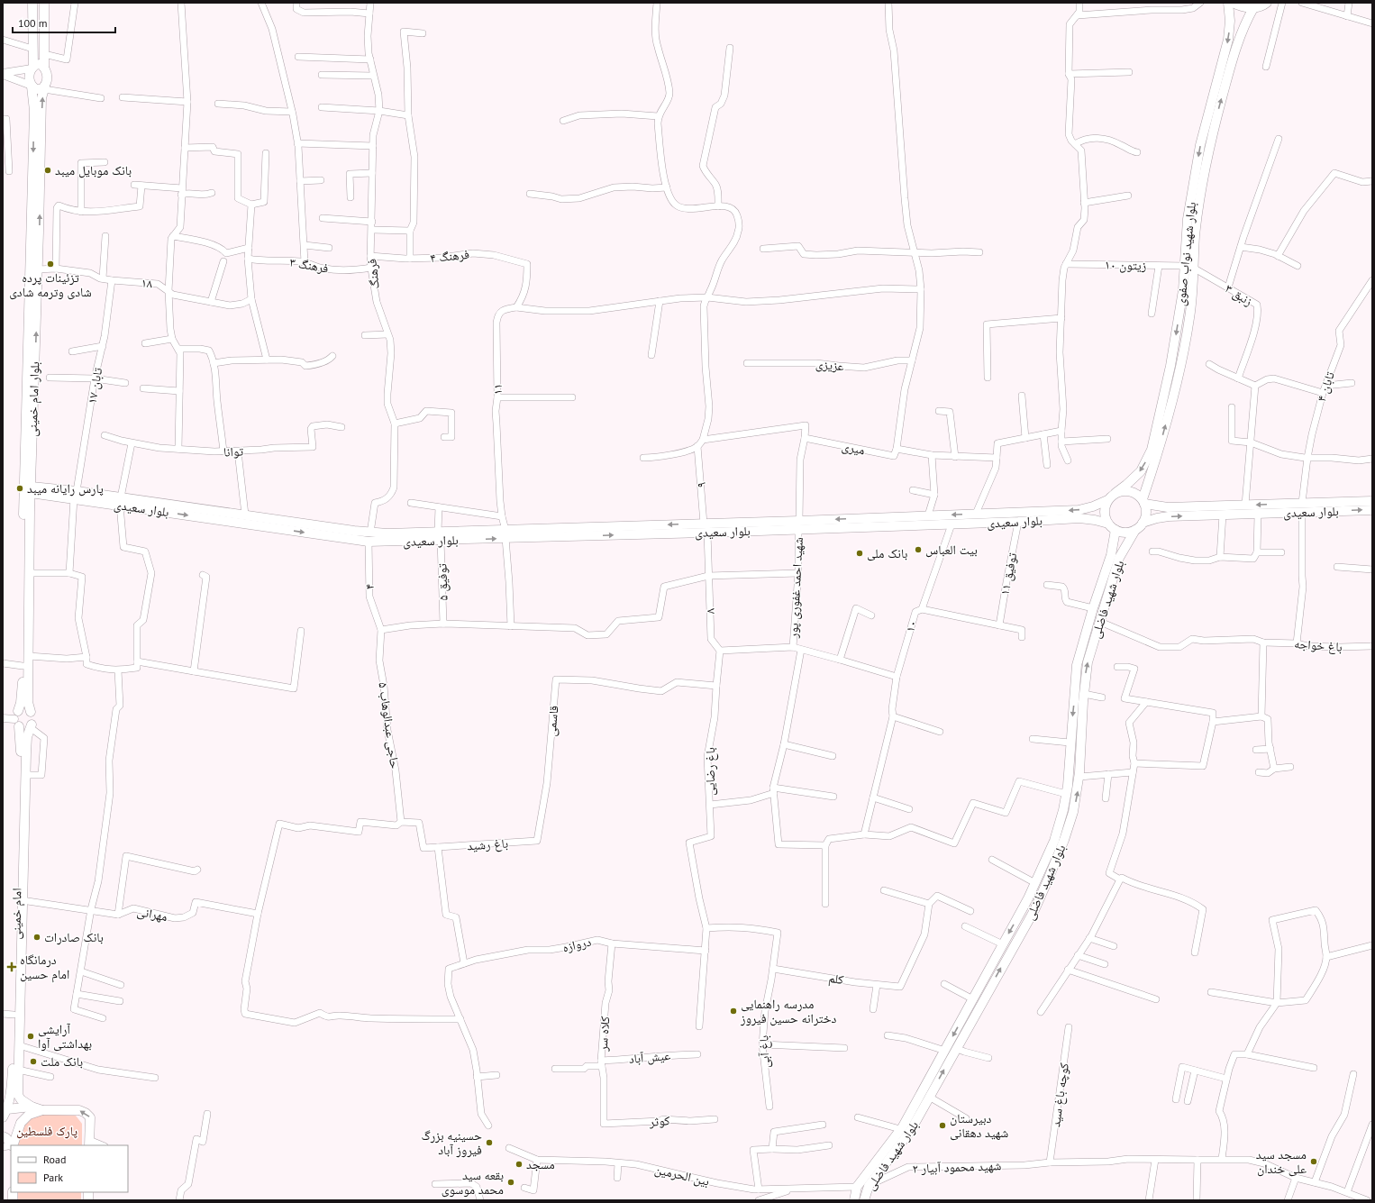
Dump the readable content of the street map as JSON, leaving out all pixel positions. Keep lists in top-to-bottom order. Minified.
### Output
{"streets":{"main road":["بلوار شهید نواب صفوی","بلوار امام خمینی","بلوار سعیدی","بلوار شهید فاضلی","امام خمینی"],"street":["فرهنگ ۴","فرهنگ ۳","زیتون ۱۰","فرهنگ","۱۸","زنبق ۳","عزیزی","تابان ۱۷","تابان ۴","۱۱","میری","توانا","۹","توفیق ۱۱","توفیق ۵","۴","شهید احمد غفوری پور","۸","۱۰","باغ خواجه","قاسمی","حاجی عبدالوهاب ۵","باغ رضایی","باغ رشید","مهرانی","دروازه","کلم","کلاه سر","باغ آبی","عیش آباد","کوچه باغ سید","کوثر","شهید محمود آبیار ۲","بین الحرمین"]},"crossings":[["بلوار شهید نواب صفوی","زیتون ۱۰"],["بلوار شهید نواب صفوی","زنبق ۳"],["بلوار شهید نواب صفوی","بلوار سعیدی"],["بلوار شهید نواب صفوی","بلوار شهید فاضلی"],["فرهنگ ۴","فرهنگ"],["فرهنگ ۴","۱۱"],["فرهنگ ۳","فرهنگ"],["زیتون ۱۰","زنبق ۳"],["فرهنگ","بلوار سعیدی"],["فرهنگ","۴"],["۱۸","تابان ۱۷"],["۱۸","بلوار امام خمینی"],["تابان ۱۷","بلوار سعیدی"],["تابان ۴","بلوار سعیدی"],["تابان ۴","باغ خواجه"],["۱۱","بلوار سعیدی"],["بلوار امام خمینی","بلوار سعیدی"],["بلوار امام خمینی","امام خمینی"],["میری","شهید احمد غفوری پور"],["۹","بلوار سعیدی"],["بلوار سعیدی","توفیق ۱۱"],["بلوار سعیدی","توفیق ۵"],["بلوار سعیدی","۴"],["بلوار سعیدی","شهید احمد غفوری پور"],["بلوار سعیدی","بلوار شهید فاضلی"],["بلوار سعیدی","۸"],["بلوار سعیدی","۱۰"],["۴","حاجی عبدالوهاب ۵"],["بلوار شهید فاضلی","باغ خواجه"],["بلوار شهید فاضلی","شهید محمود آبیار ۲"],["بلوار شهید فاضلی","بین الحرمین"],["قاسمی","باغ رضایی"],["قاسمی","باغ رشید"],["حاجی عبدالوهاب ۵","باغ رشید"],["باغ رضایی","باغ آبی"],["امام خمینی","مهرانی"],["دروازه","کلاه سر"],["کلم","باغ آبی"],["کلاه سر","عیش آباد"],["کلاه سر","کوثر"],["کوچه باغ سید","شهید محمود آبیار ۲"]],"parks":["پارک فلسطین"],"places":{"other":["بانک موبایل میبد","تزئینات پرده شادی وترمه شادی","پارس رایانه میبد","بیت العباس","بانک ملی","بانک صادرات","مدرسه راهنمایی دخترانه حسین فیروز","آرایشی بهداشتی آوا","بانک ملت","دبیرستان شهید دهقانی","حسینیه بزرگ فیروز آباد","مسجد سید علی خندان","مسجد","بقعه سید محمد موسوی"],"health":["درمانگاه امام حسین"]},"legend":["Road","Park"],"scale_bar":"100 m"}
